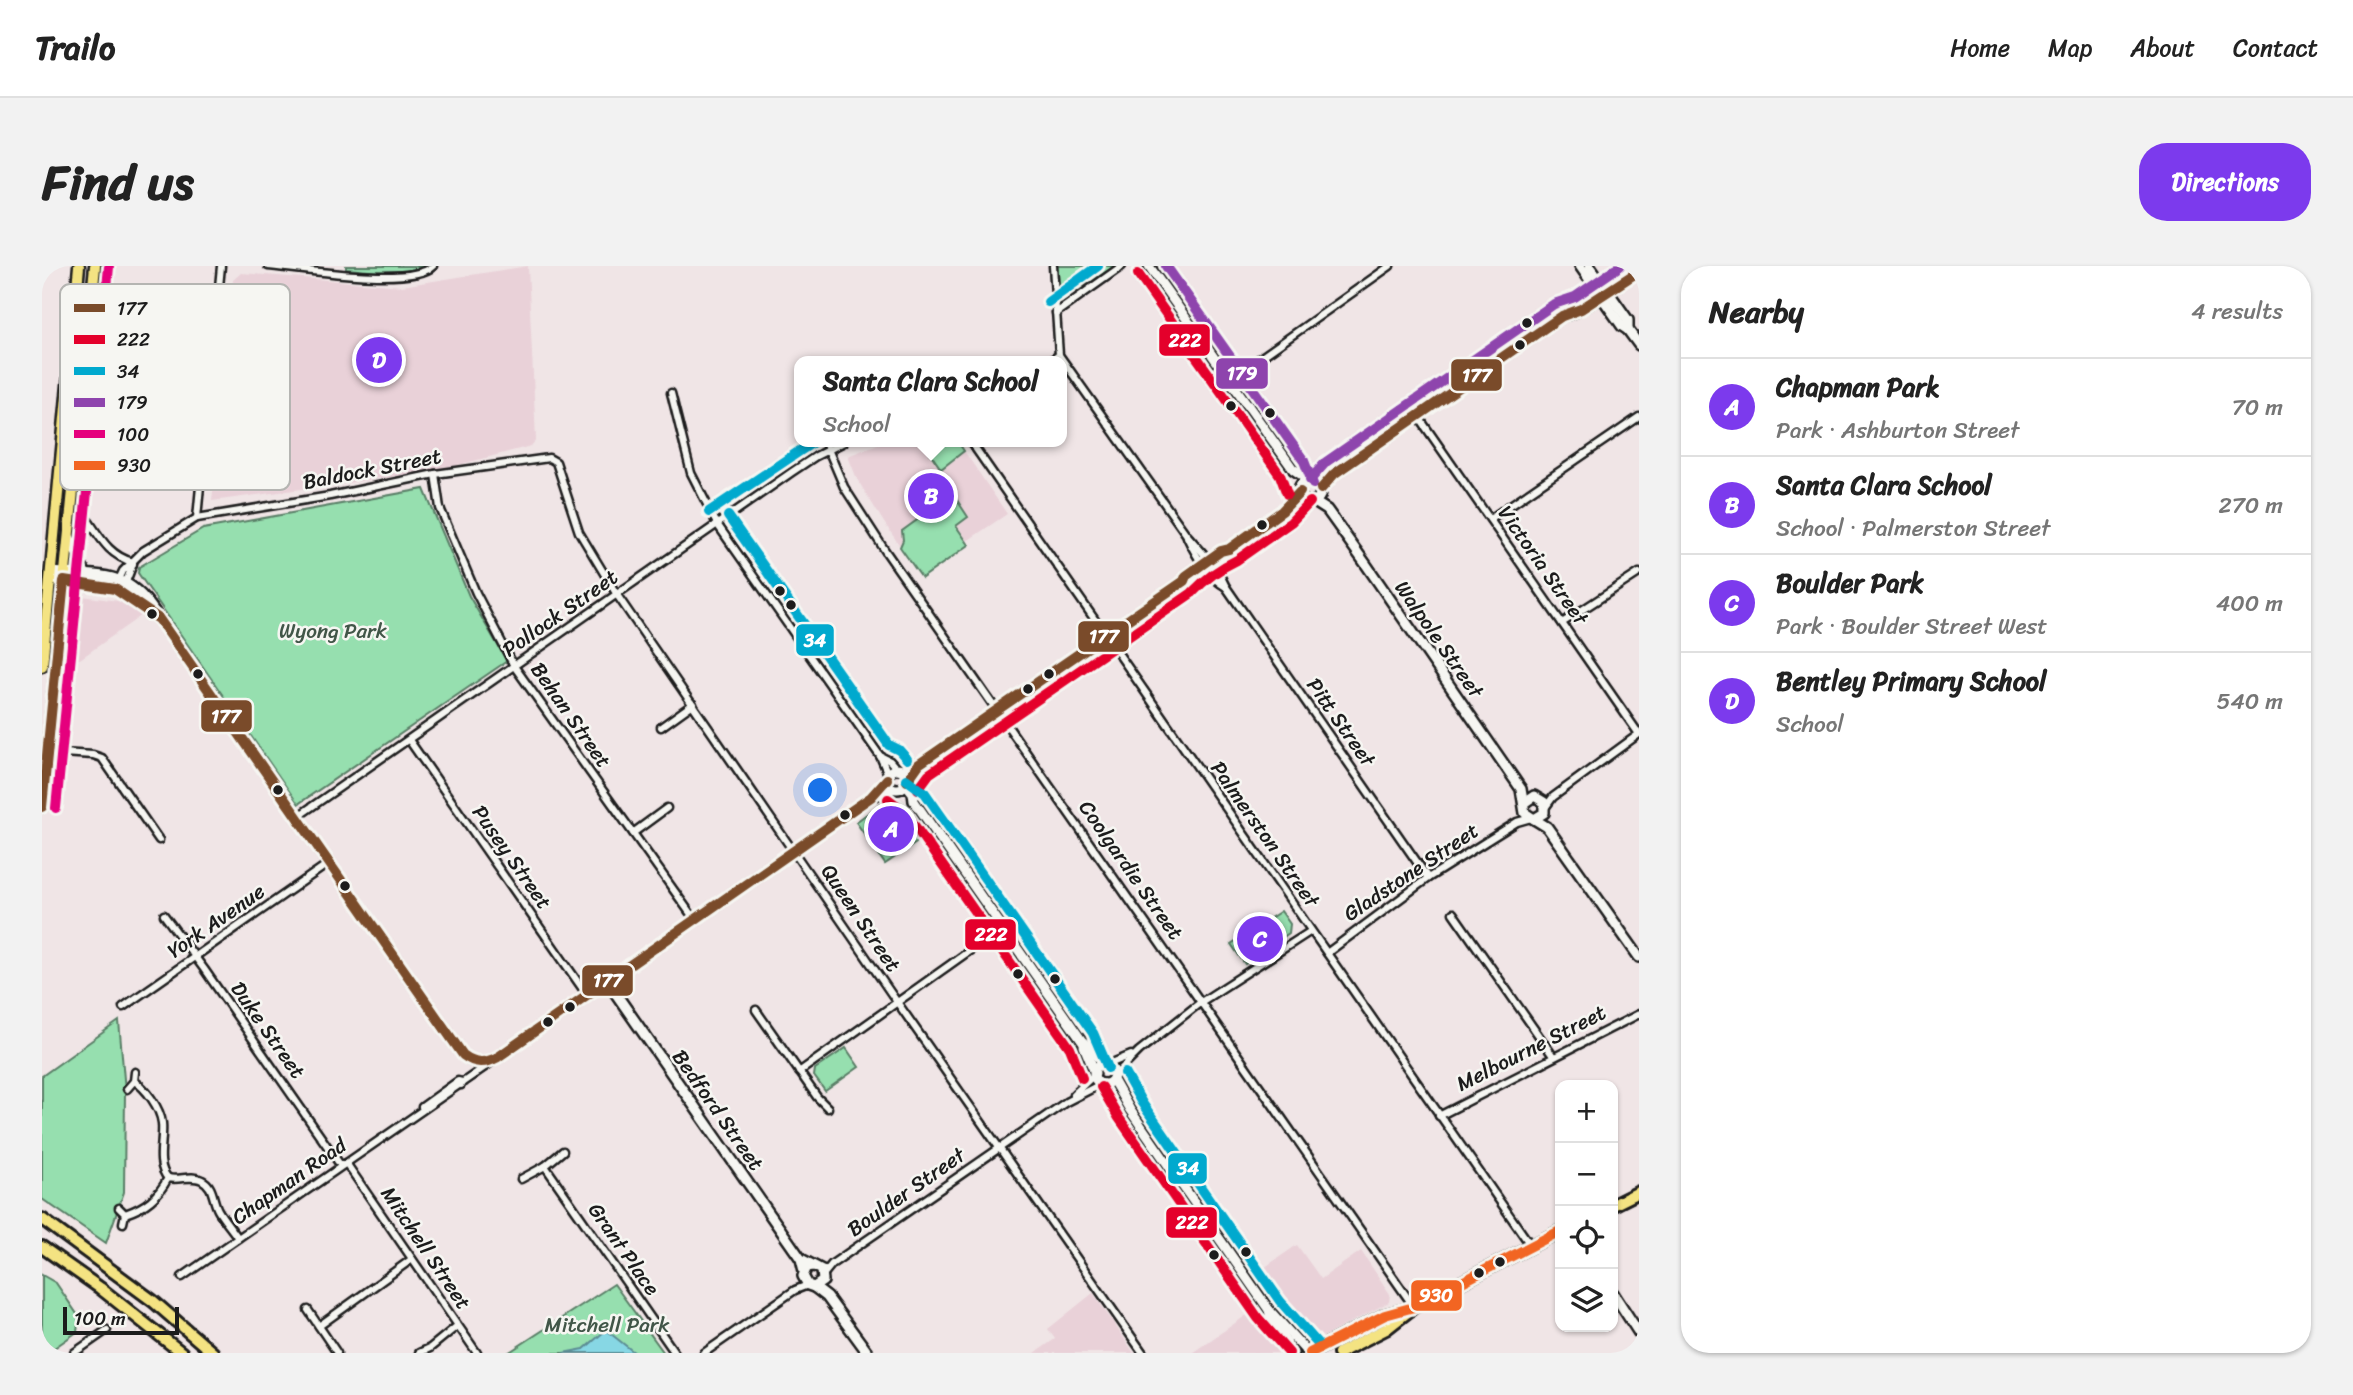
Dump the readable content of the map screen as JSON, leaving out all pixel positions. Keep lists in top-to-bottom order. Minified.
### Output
{"streets":{"street":["Baldock Street","Victoria Street","Pollock Street","Walpole Street","Behan Street","Pitt Street","Palmerston Street","Pusey Street","Coolgardie Street","Gladstone Street","Queen Street","York Avenue","Duke Street","Melbourne Street","Bedford Street","Chapman Road","Boulder Street","Mitchell Street","Grant Place"]},"crossings":[["Baldock Street","Behan Street"],["Baldock Street","Queen Street"],["Pollock Street","Behan Street"],["Pollock Street","Pusey Street"],["Pollock Street","Queen Street"],["Walpole Street","Chapman Road"],["Behan Street","Chapman Road"],["Pitt Street","Gladstone Street"],["Pitt Street","Chapman Road"],["Palmerston Street","Gladstone Street"],["Palmerston Street","Melbourne Street"],["Palmerston Street","Chapman Road"],["Pusey Street","Chapman Road"],["Coolgardie Street","Chapman Road"],["Queen Street","Chapman Road"],["Queen Street","Boulder Street"],["York Avenue","Duke Street"],["Duke Street","Chapman Road"],["Duke Street","Mitchell Street"],["Bedford Street","Chapman Road"],["Bedford Street","Boulder Street"],["Chapman Road","Mitchell Street"]],"parks":["Wyong Park","Mitchell Park"],"lines":["transit line 34","transit line 179","transit line 100","transit line 177","transit line 222","transit line 930"],"legend":["177","222","34","179","100","930"],"scale_bar":"100 m","page":{"header":"Trailo","nav":["Home","Map","About","Contact"],"title":"Find us","buttons":"Directions","heading":["Nearby","4 results"],"pins":["D","B","A","C"],"popup":["Santa Clara School","School"],"list":[{"mark":"A","name":"Chapman Park","note":"Park · Ashburton Street","value":"70 m"},{"mark":"B","name":"Santa Clara School","note":"School · Palmerston Street","value":"270 m"},{"mark":"C","name":"Boulder Park","note":"Park · Boulder Street West","value":"400 m"},{"mark":"D","name":"Bentley Primary School","note":"School","value":"540 m"}],"map_buttons":["+","−"],"scale":"100 m"}}
